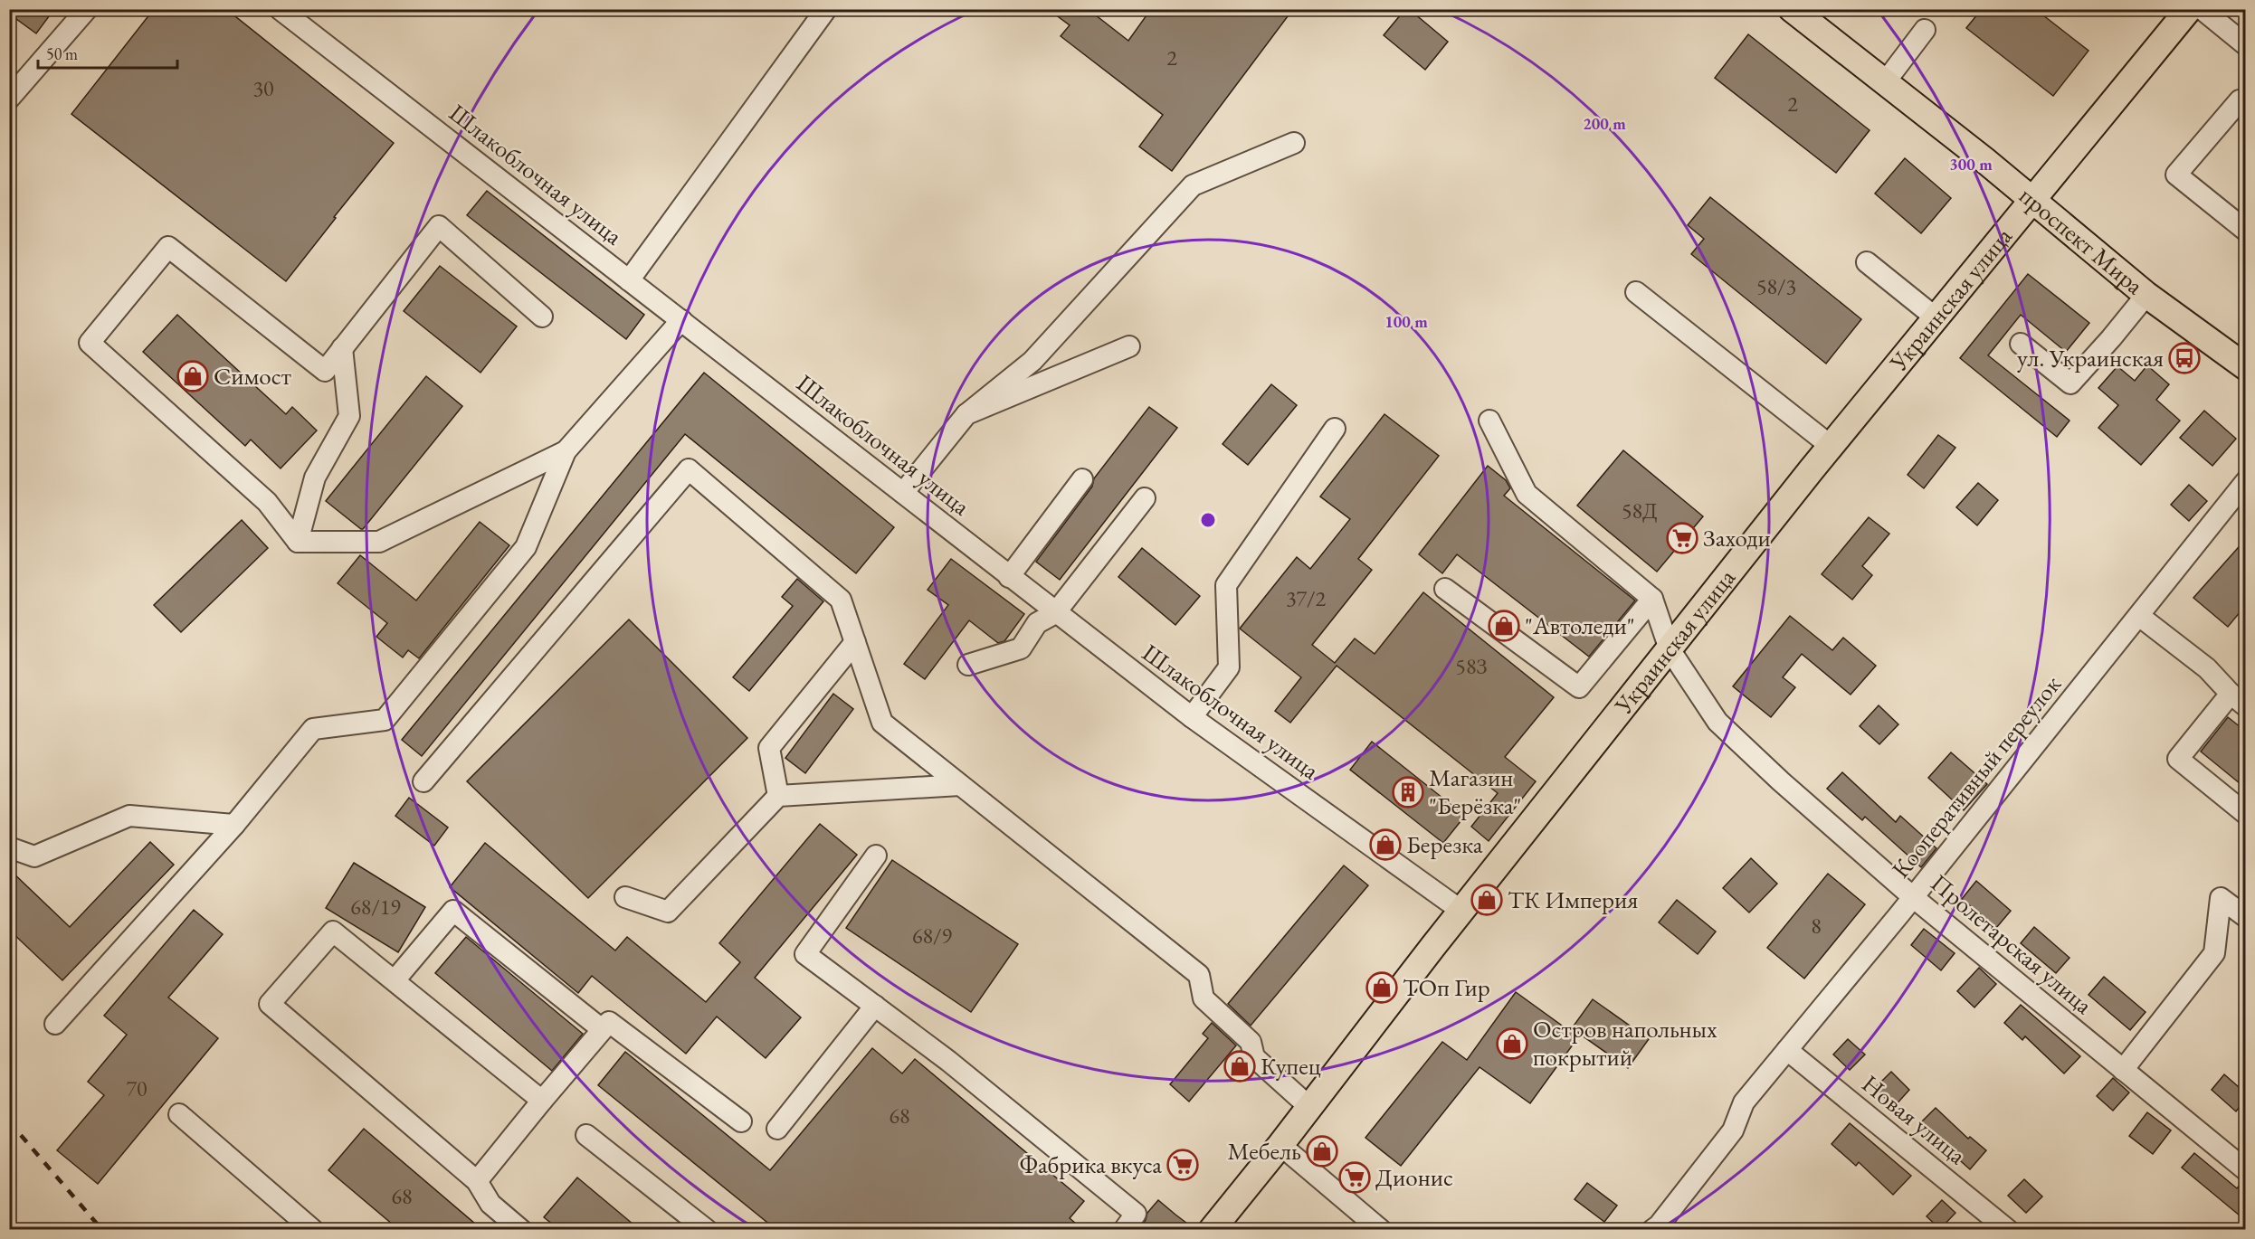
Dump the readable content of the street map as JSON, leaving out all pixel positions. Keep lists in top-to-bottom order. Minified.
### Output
{"streets":{"main road":["проспект Мира","Украинская улица"],"street":["Шлакоблочная улица","Кооперативный переулок","Пролетарская улица","Новая улица"]},"crossings":[["Шлакоблочная улица","Украинская улица"],["проспект Мира","Украинская улица"],["Украинская улица","Пролетарская улица"],["Кооперативный переулок","Пролетарская улица"],["Кооперативный переулок","Новая улица"]],"places":{"bus stop":["ул. Украинская"],"shop":["Симост","\"Автоледи\"","Березка","ТК Империя","ТОп Гир","Остров напольных покрытий","Купец","Мебель"],"supermarket":["Заходи","Фабрика вкуса","Дионис"],"building":["Магазин \"Берёзка\""]},"house_numbers":["2","30","2","58/3","58Д","37/2","58З","68/19","8","68/9","70","68","68"],"scale_bar":"50 m","rings":["200 m","300 m","100 m"]}
